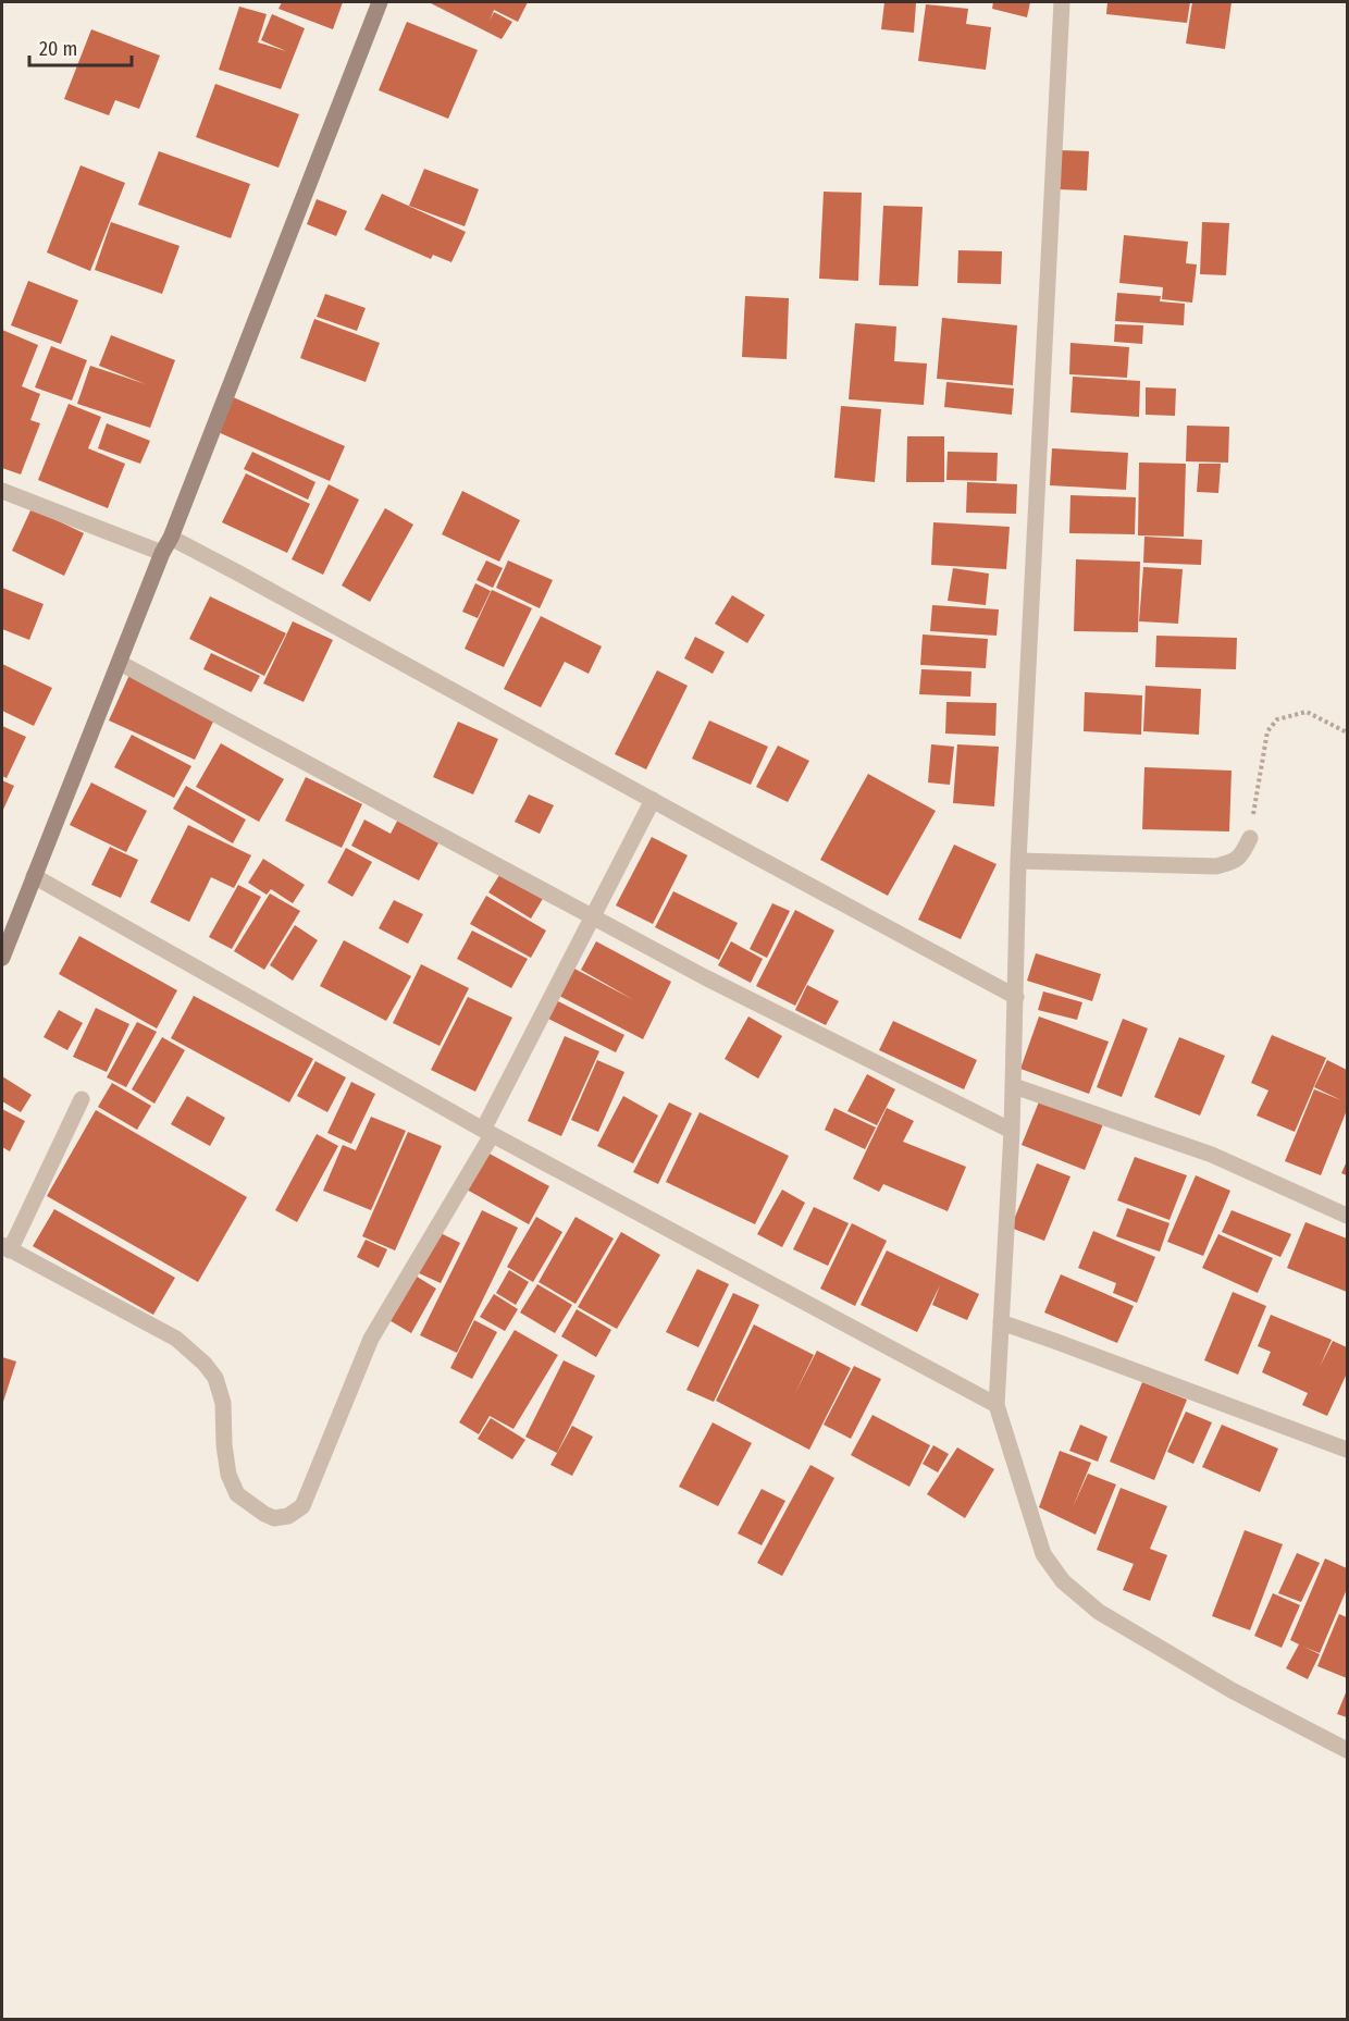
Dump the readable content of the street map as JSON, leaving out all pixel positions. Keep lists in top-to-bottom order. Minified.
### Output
{"scale_bar":"20 m"}
